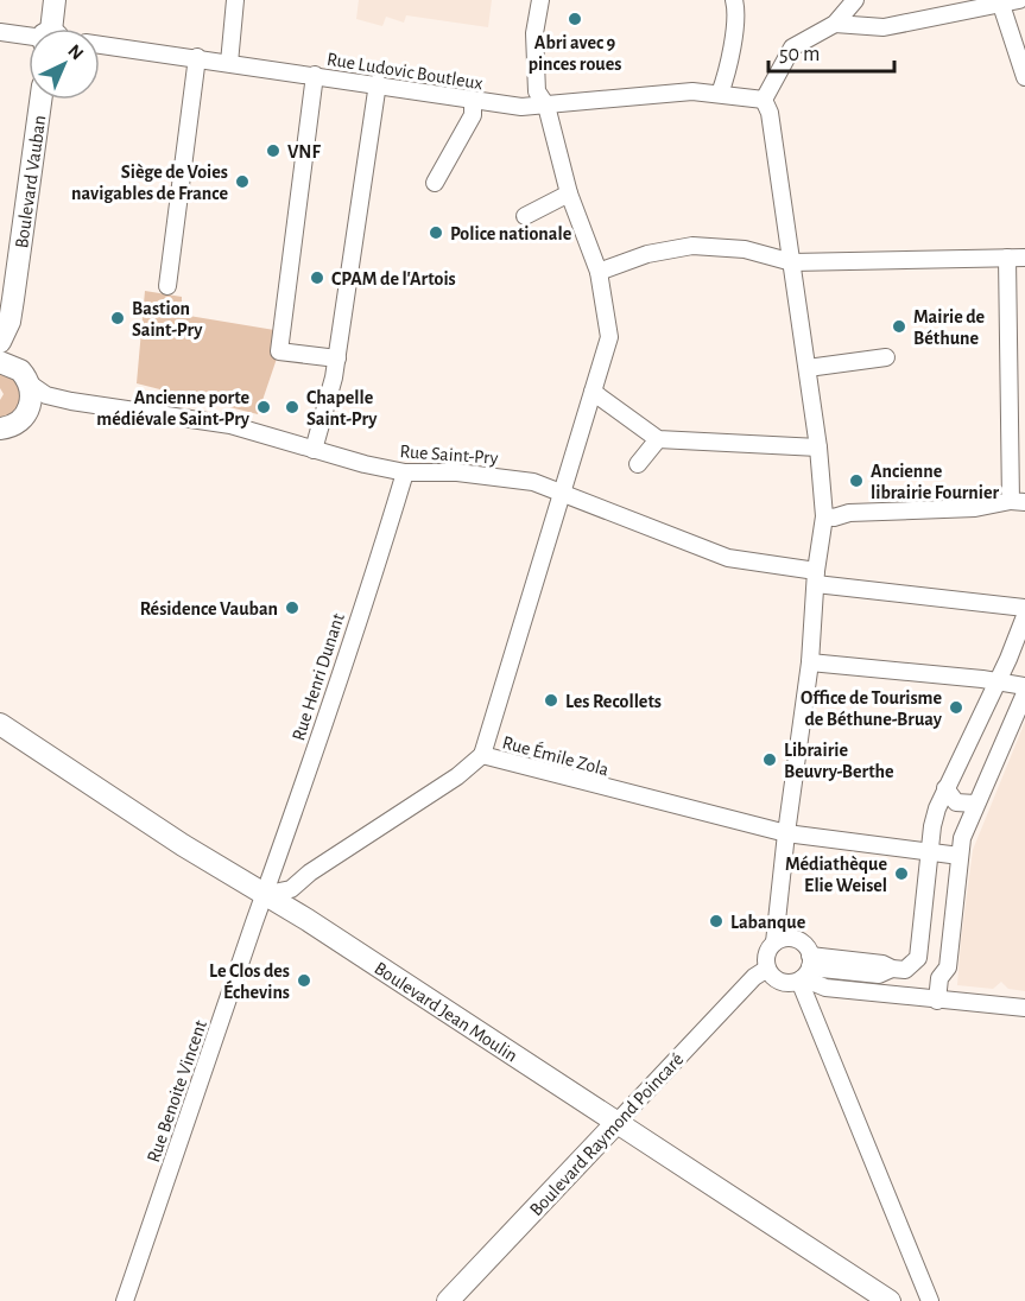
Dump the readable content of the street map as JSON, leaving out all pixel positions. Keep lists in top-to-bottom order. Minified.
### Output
{"streets":{"main road":["Boulevard Vauban","Boulevard Jean Moulin","Boulevard Raymond Poincaré"],"street":["Rue Ludovic Boutleux","Rue Saint-Pry","Rue Henri Dunant","Rue Émile Zola","Rue Benoite Vincent"]},"crossings":[["Boulevard Vauban","Rue Saint-Pry"],["Rue Saint-Pry","Rue Henri Dunant"],["Rue Henri Dunant","Rue Émile Zola"],["Rue Henri Dunant","Boulevard Jean Moulin"],["Rue Henri Dunant","Rue Benoite Vincent"],["Rue Émile Zola","Boulevard Jean Moulin"],["Rue Émile Zola","Rue Benoite Vincent"],["Boulevard Jean Moulin","Rue Benoite Vincent"],["Boulevard Jean Moulin","Boulevard Raymond Poincaré"]],"places":["Abri avec 9 pinces roues","VNF","Siège de Voies navigables de France","Police nationale","CPAM de l'Artois","Bastion Saint-Pry","Mairie de Béthune","Ancienne porte médiévale Saint-Pry","Chapelle Saint-Pry","Ancienne librairie Fournier","Résidence Vauban","Les Recollets","Office de Tourisme de Béthune-Bruay","Librairie Beuvry-Berthe","Médiathèque Elie Weisel","Labanque","Le Clos des Échevins"],"scale_bar":"50 m","north":"top right"}
